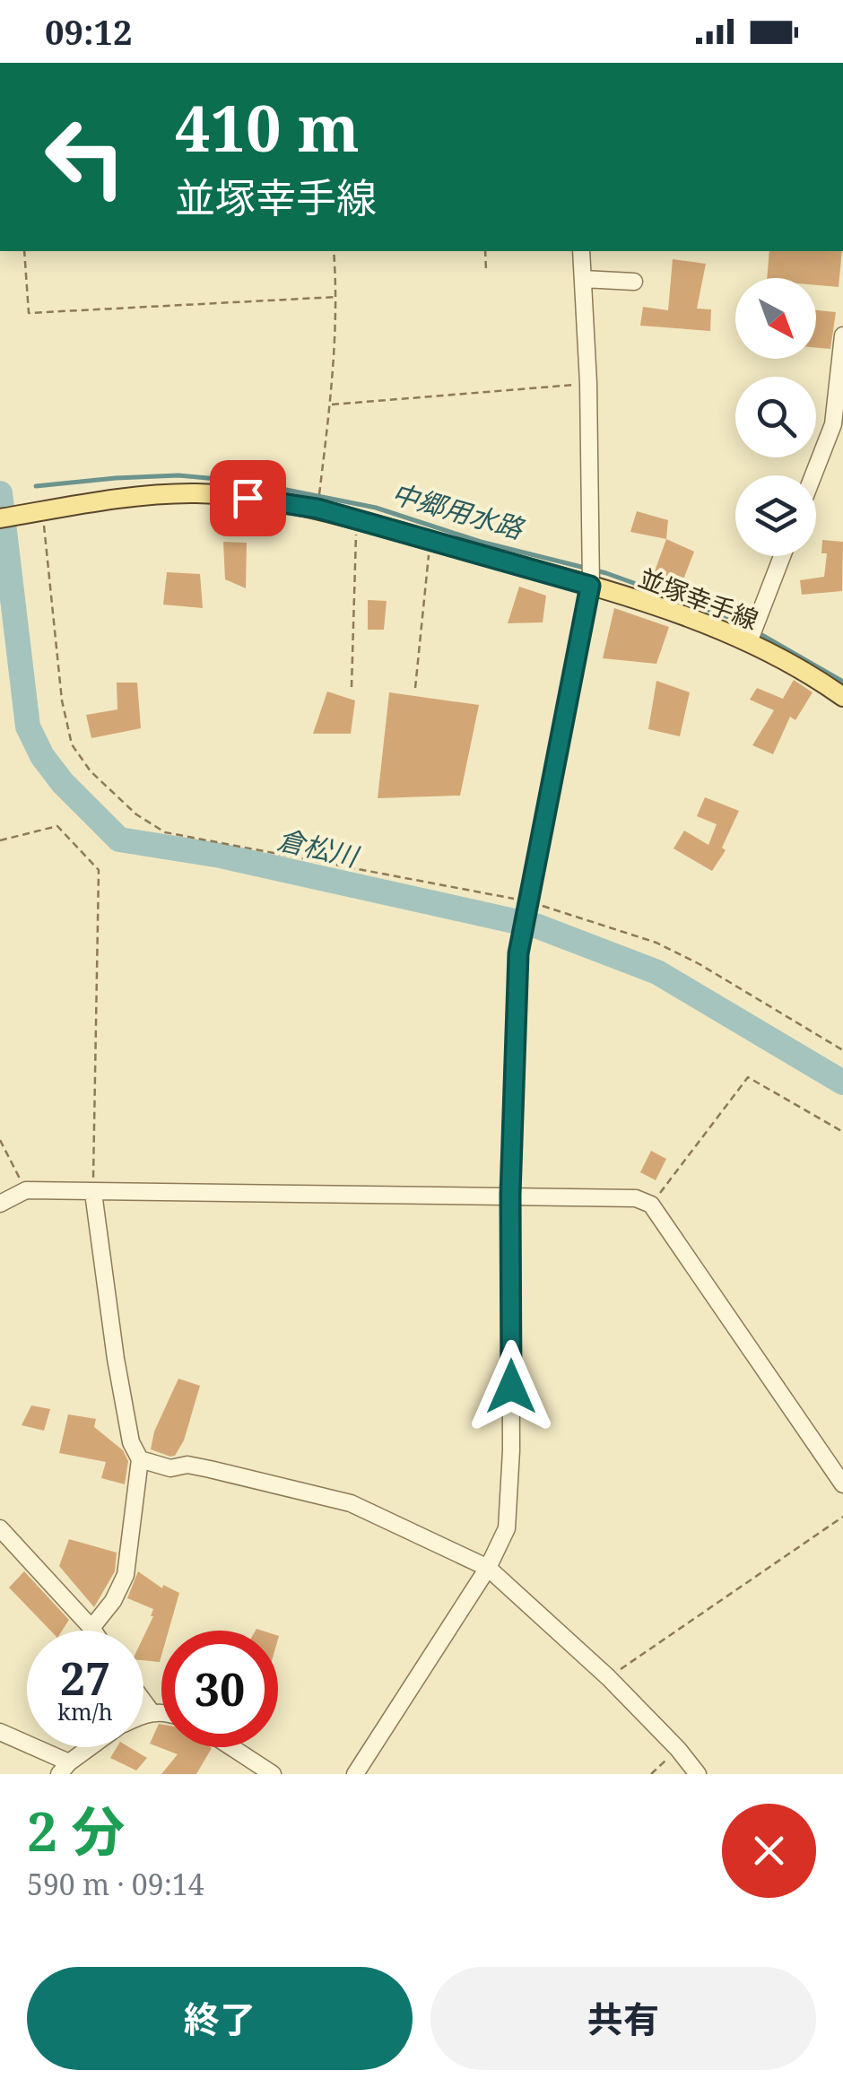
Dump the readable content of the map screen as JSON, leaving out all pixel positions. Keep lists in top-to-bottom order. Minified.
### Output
{"streets":{"main road":["並塚幸手線"]},"water":["中郷用水路","倉松川"],"north":"bottom right","page":{"status":"09:12","turn":["410 m","並塚幸手線"],"speed":"27 km/h","limit":"30","heading":["2 分","590 m · 09:14"],"buttons":["終了","共有"]}}
